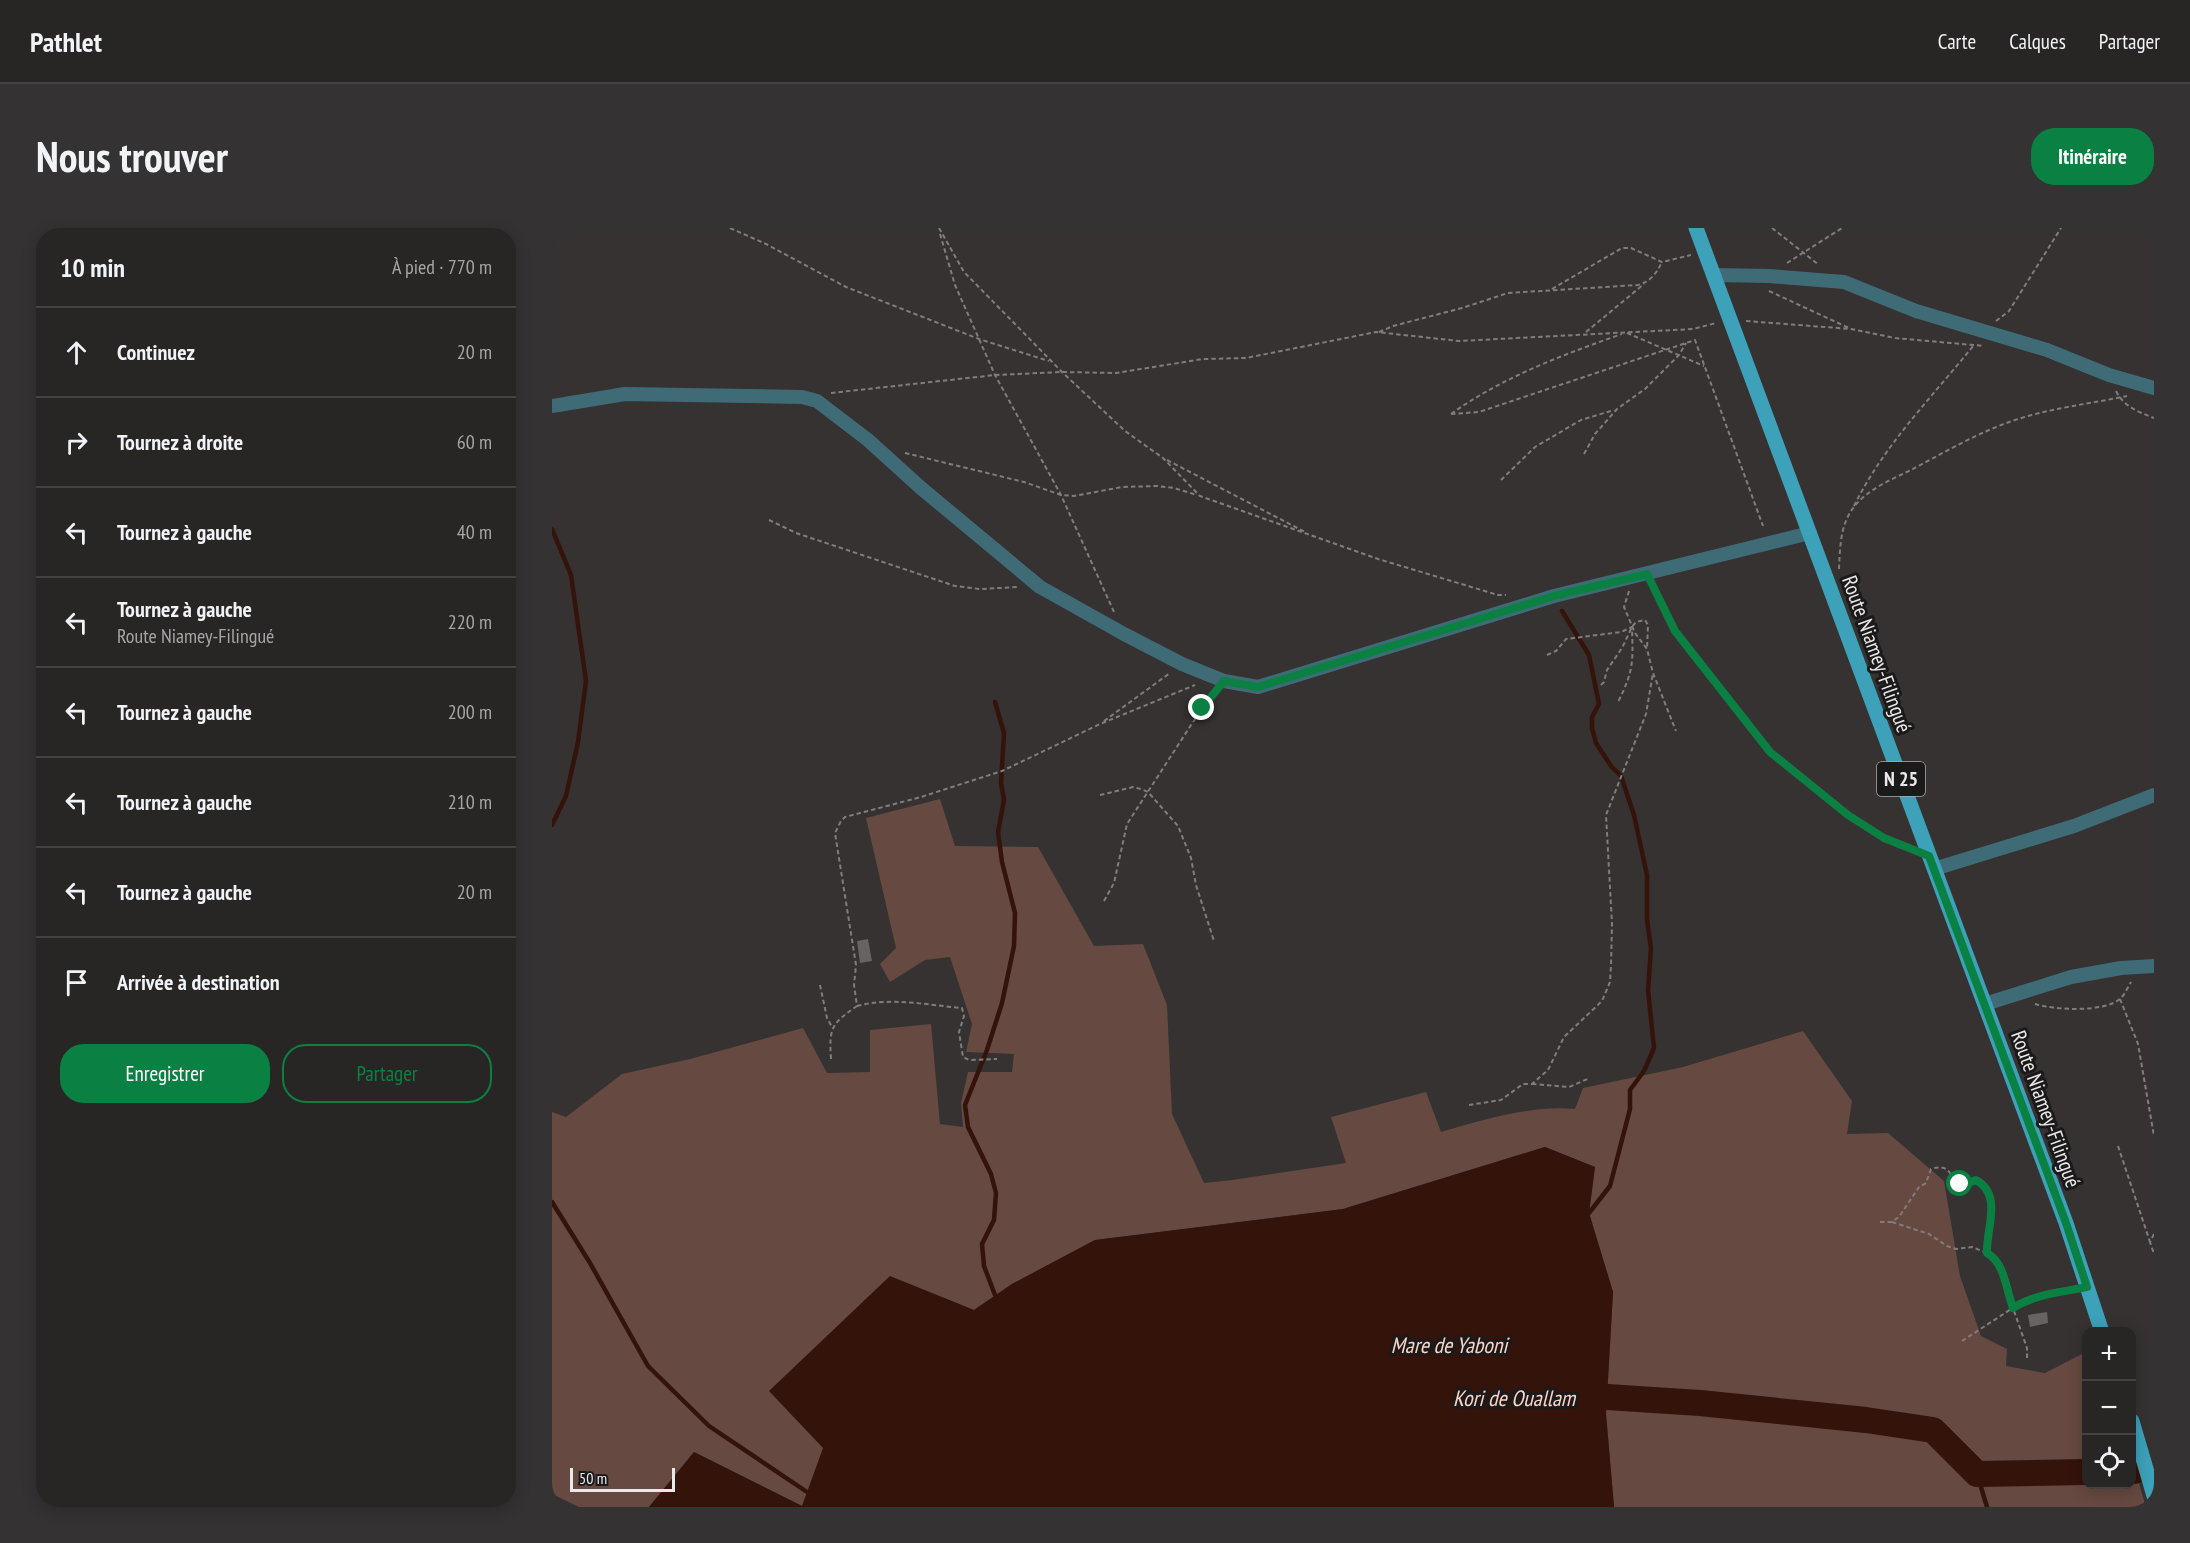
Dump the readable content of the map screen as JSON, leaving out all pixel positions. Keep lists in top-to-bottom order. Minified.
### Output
{"streets":{"main road":["Route Niamey-Filingué","N 25"]},"water":["Mare de Yaboni","Kori de Ouallam"],"scale_bar":"50 m","page":{"header":"Pathlet","nav":["Carte","Calques","Partager"],"buttons":["Itinéraire",["Enregistrer","Partager"]],"title":"Nous trouver","heading":["10 min","À pied · 770 m"],"list":[["Continuez","20 m"],["Tournez à droite","60 m"],["Tournez à gauche","40 m"],["Tournez à gauche","Route Niamey-Filingué","220 m"],["Tournez à gauche","200 m"],["Tournez à gauche","210 m"],["Tournez à gauche","20 m"],"Arrivée à destination"],"map_buttons":["+","−"],"scale":"50 m"}}
